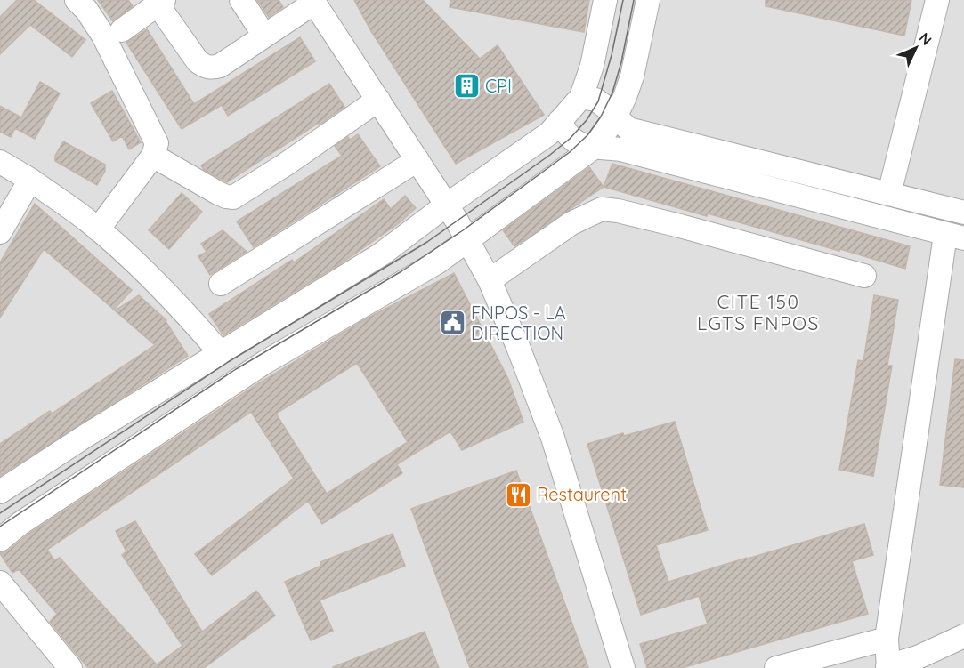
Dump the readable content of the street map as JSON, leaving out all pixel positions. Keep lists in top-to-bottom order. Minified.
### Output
{"districts":["CITE 150 LGTS FNPOS"],"places":{"building":["CPI"],"public building":["FNPOS - LA DIRECTION"],"restaurant":["Restaurent"]},"north":"top right"}
